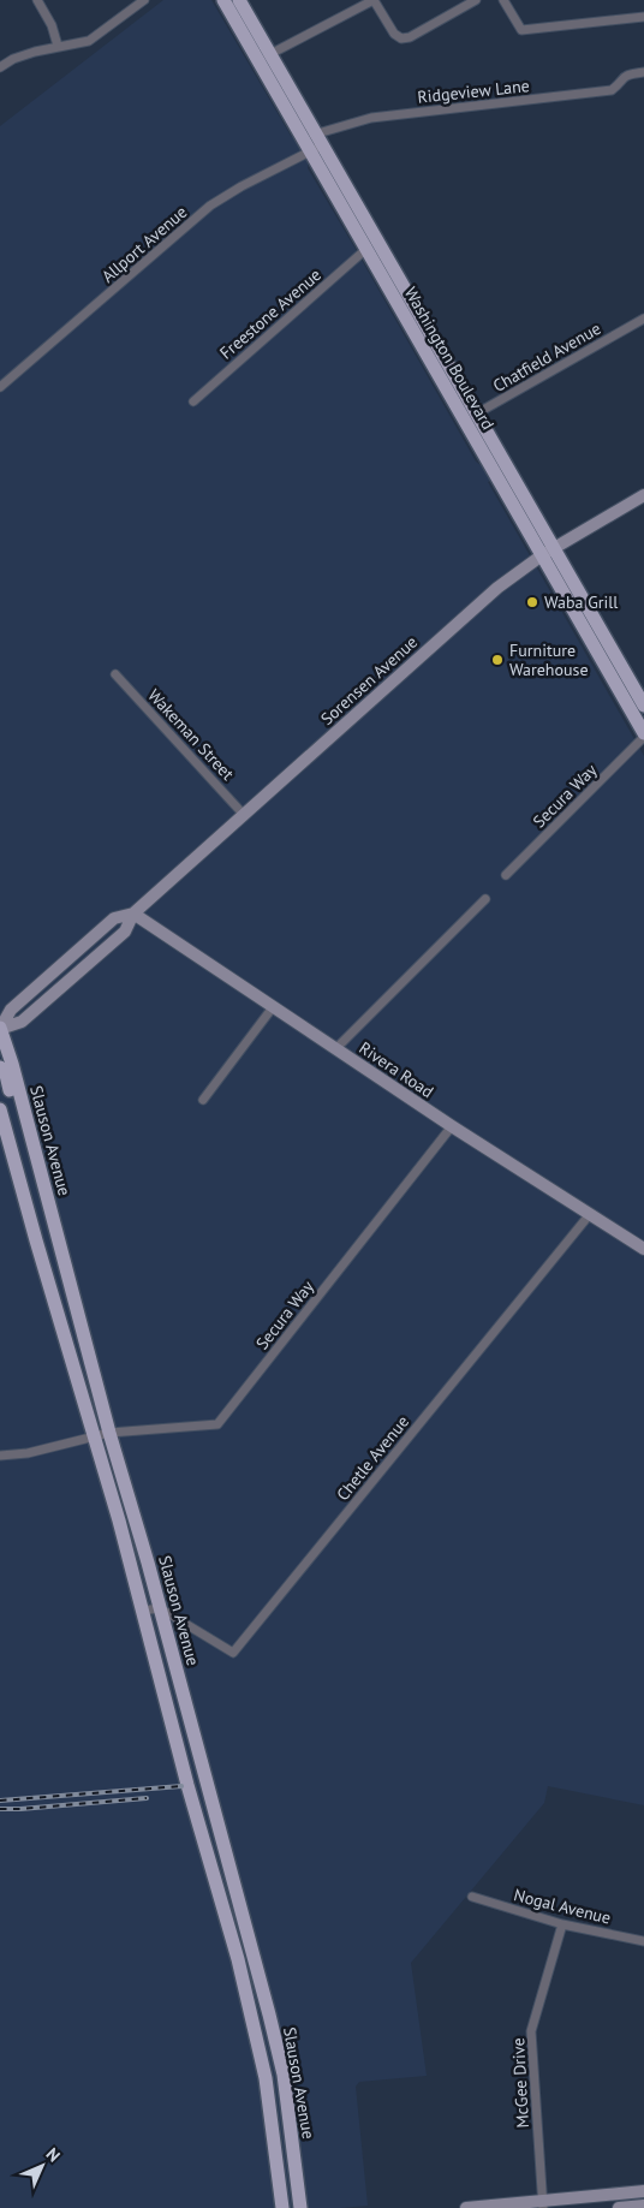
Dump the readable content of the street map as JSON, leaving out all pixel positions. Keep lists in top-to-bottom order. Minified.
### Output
{"streets":{"main road":["Washington Boulevard","Slauson Avenue"],"street":["Ridgeview Lane","Allport Avenue","Freestone Avenue","Chatfield Avenue","Sorensen Avenue","Wakeman Street","Secura Way","Rivera Road","Chetle Avenue","Nogal Avenue","McGee Drive"]},"crossings":[["Ridgeview Lane","Allport Avenue"],["Ridgeview Lane","Washington Boulevard"],["Allport Avenue","Washington Boulevard"],["Freestone Avenue","Washington Boulevard"],["Chatfield Avenue","Washington Boulevard"],["Washington Boulevard","Sorensen Avenue"],["Washington Boulevard","Secura Way"],["Sorensen Avenue","Wakeman Street"],["Sorensen Avenue","Rivera Road"],["Sorensen Avenue","Slauson Avenue"],["Secura Way","Rivera Road"],["Secura Way","Slauson Avenue"],["Rivera Road","Chetle Avenue"],["Slauson Avenue","Chetle Avenue"],["Nogal Avenue","McGee Drive"]],"places":["Waba Grill","Furniture Warehouse"],"north":"top right"}
